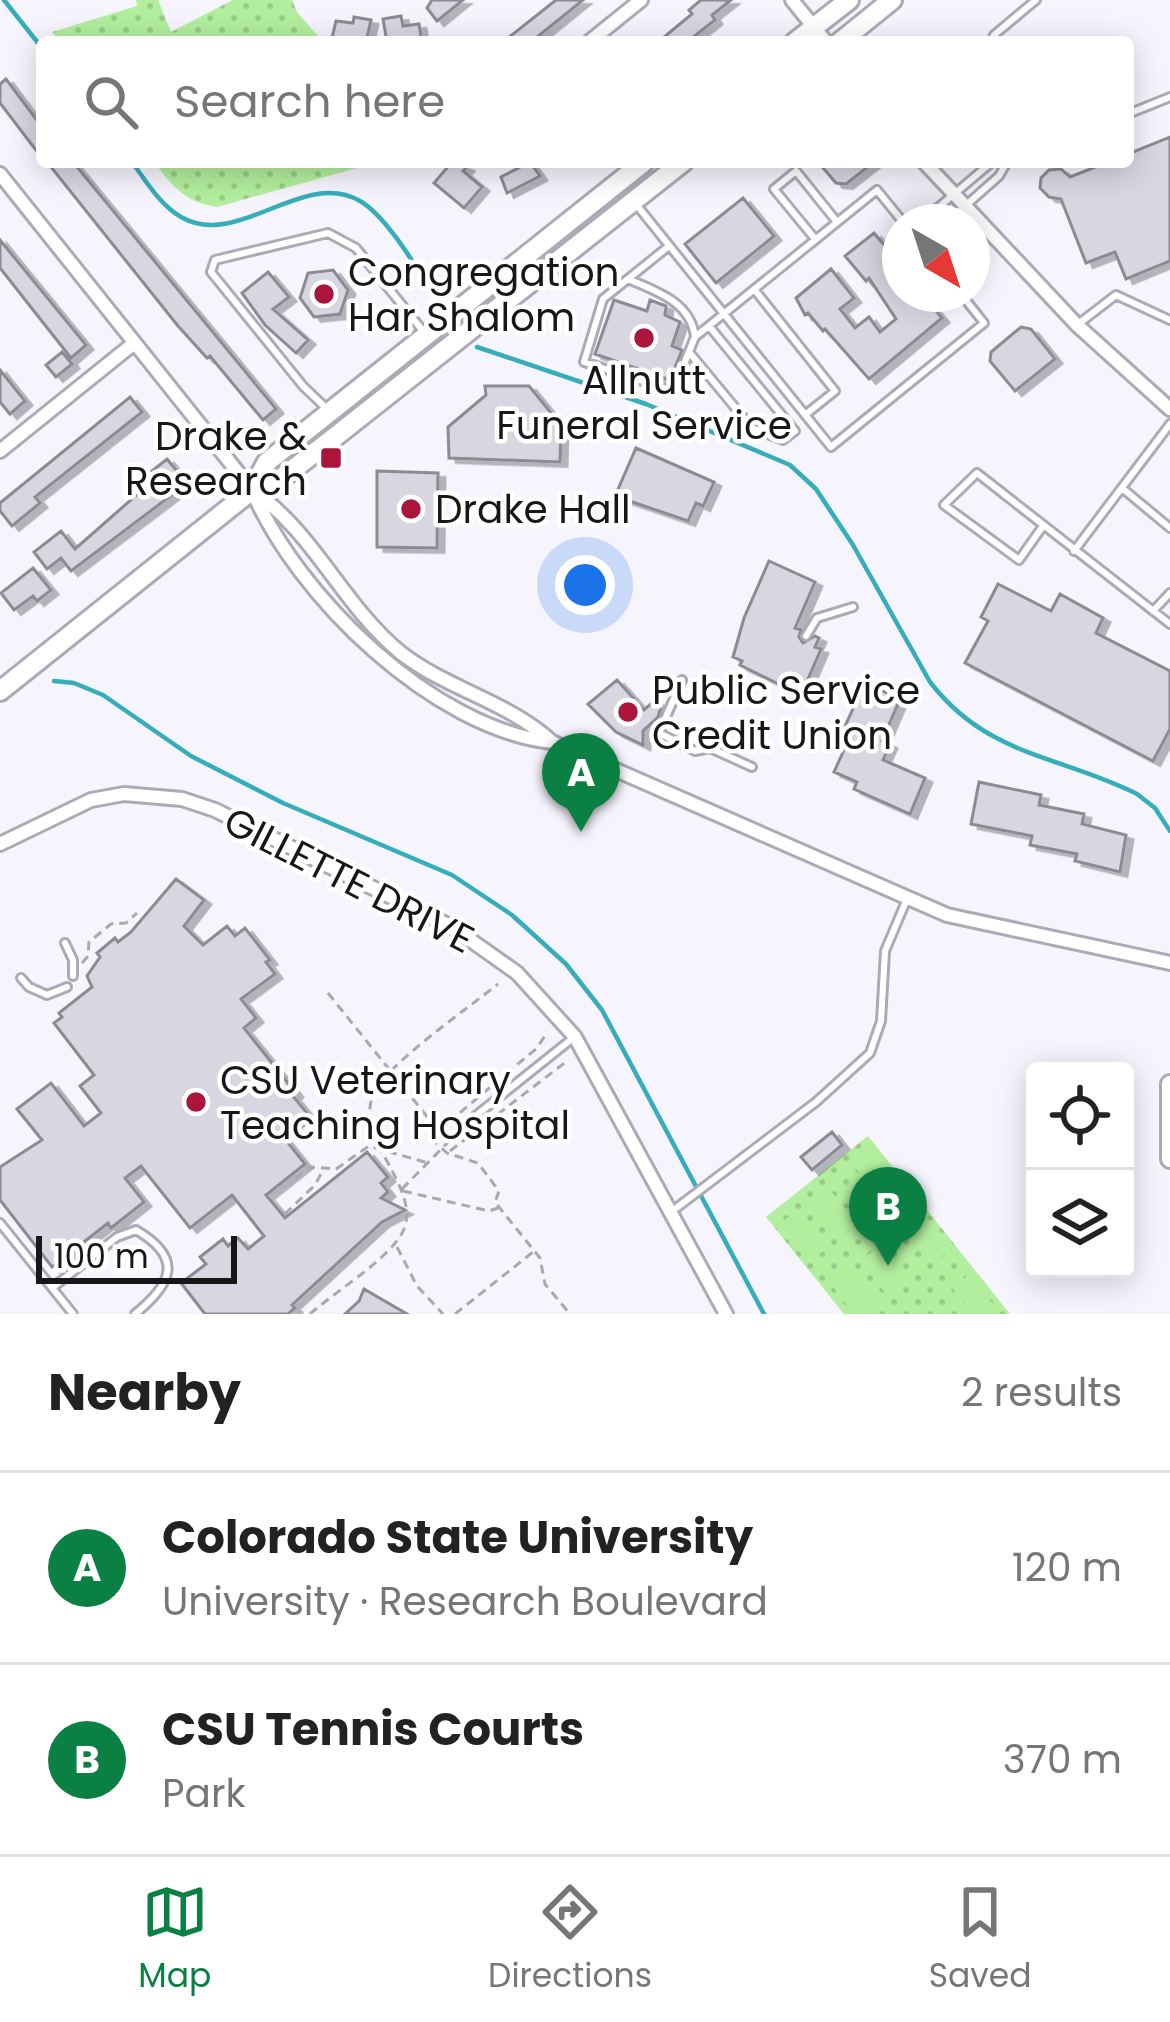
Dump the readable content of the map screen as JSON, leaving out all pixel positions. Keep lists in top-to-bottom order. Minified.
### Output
{"streets":{"street":["GILLETTE DRIVE"]},"places":{"other":["Congregation Har Shalom","Allnutt Funeral Service","Drake Hall","Public Service Credit Union","CSU Veterinary Teaching Hospital"],"transit":["Drake & Research"]},"scale_bar":"100 m","north":"bottom right","page":{"search":"Search here","pins":["A","B"],"scale":"100 m","heading":["Nearby","2 results"],"list":[{"mark":"A","name":"Colorado State University","note":"University · Research Boulevard","value":"120 m"},{"mark":"B","name":"CSU Tennis Courts","note":"Park","value":"370 m"}],"nav":["Map","Directions","Saved"]}}
